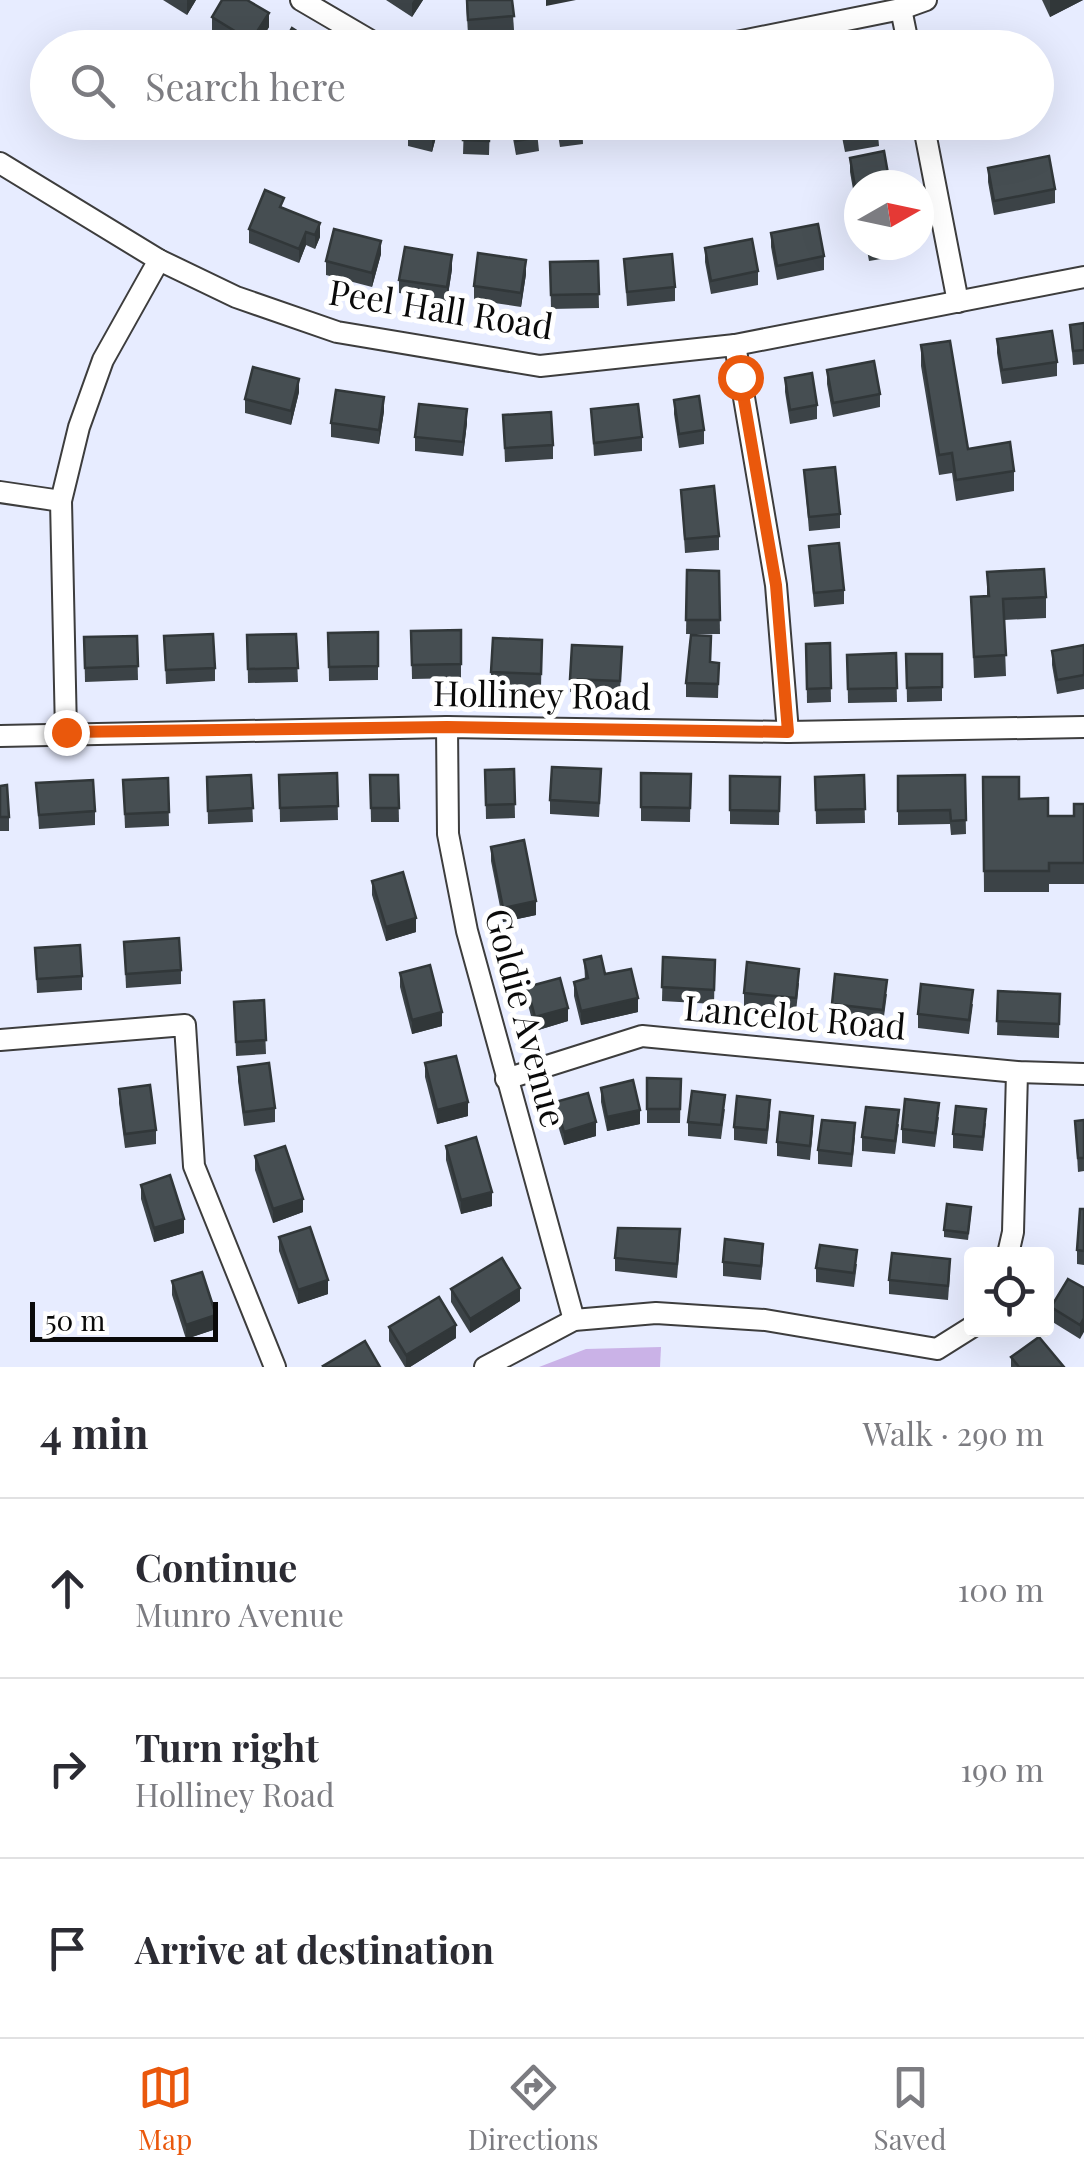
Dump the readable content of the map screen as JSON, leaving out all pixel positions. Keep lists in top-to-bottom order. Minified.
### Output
{"streets":{"street":["Peel Hall Road","Holliney Road","Goldie Avenue","Lancelot Road"]},"crossings":[["Holliney Road","Goldie Avenue"],["Goldie Avenue","Lancelot Road"]],"scale_bar":"50 m","north":"right","page":{"search":"Search here","scale":"50 m","heading":["4 min","Walk · 290 m"],"list":[["Continue","Munro Avenue","100 m"],["Turn right","Holliney Road","190 m"],"Arrive at destination"],"nav":["Map","Directions","Saved"]}}
